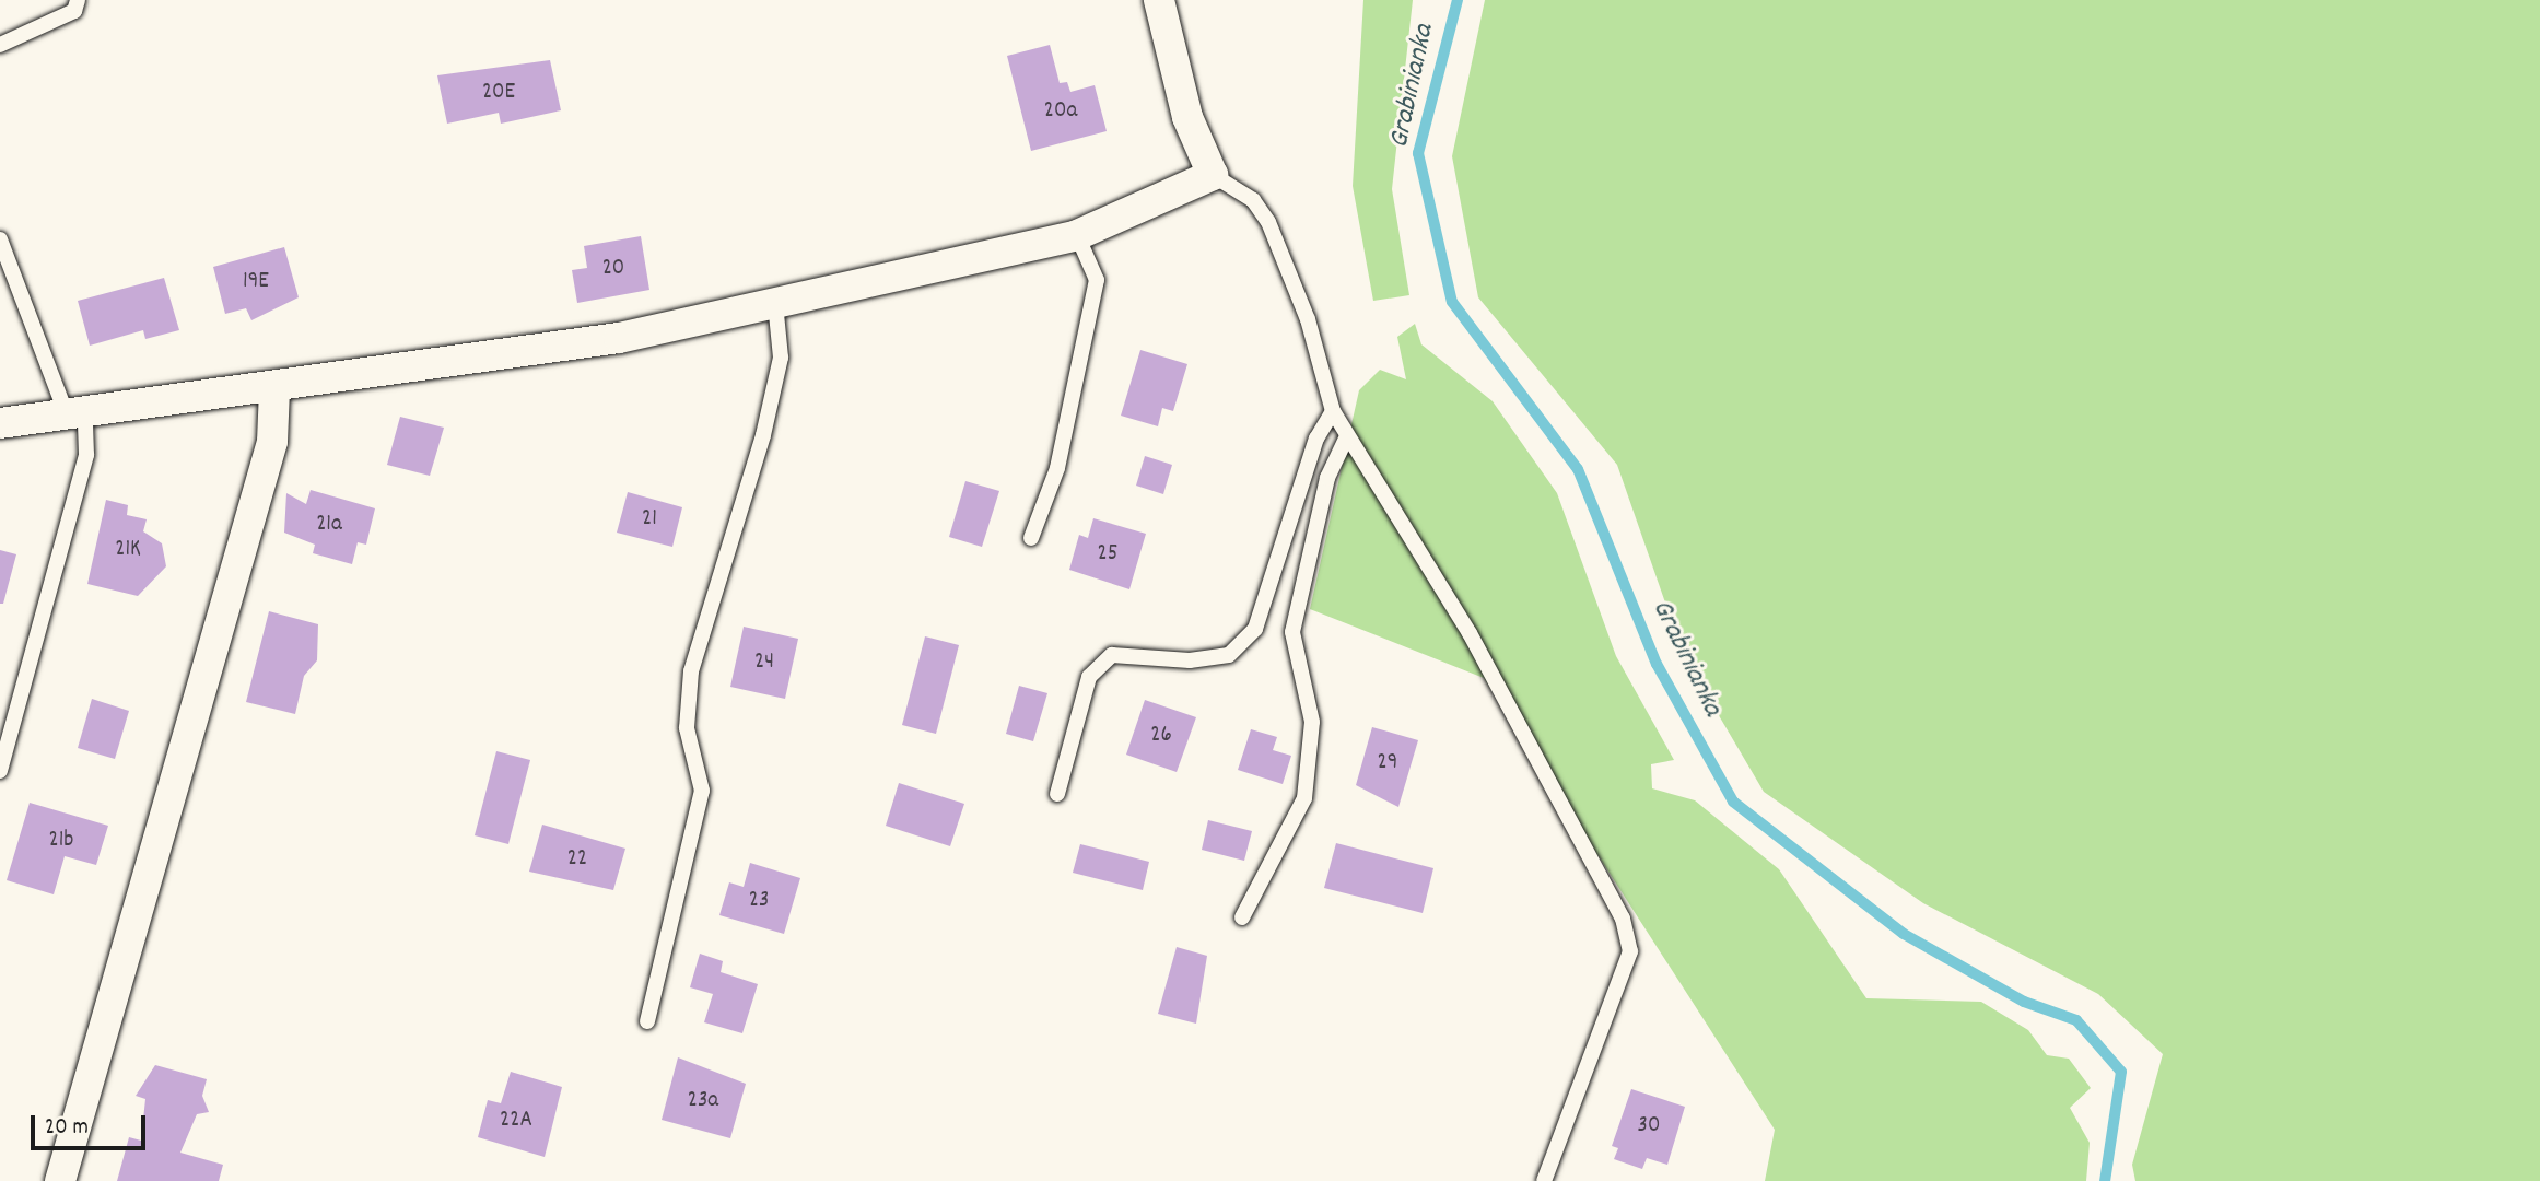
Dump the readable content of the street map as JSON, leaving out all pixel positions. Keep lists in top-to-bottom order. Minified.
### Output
{"water":["Grabinianka"],"house_numbers":["20E","20a","20","19E","21","21a","21K","25","24","26","29","21b","22","23","23a","22A","30"],"scale_bar":"20 m"}
